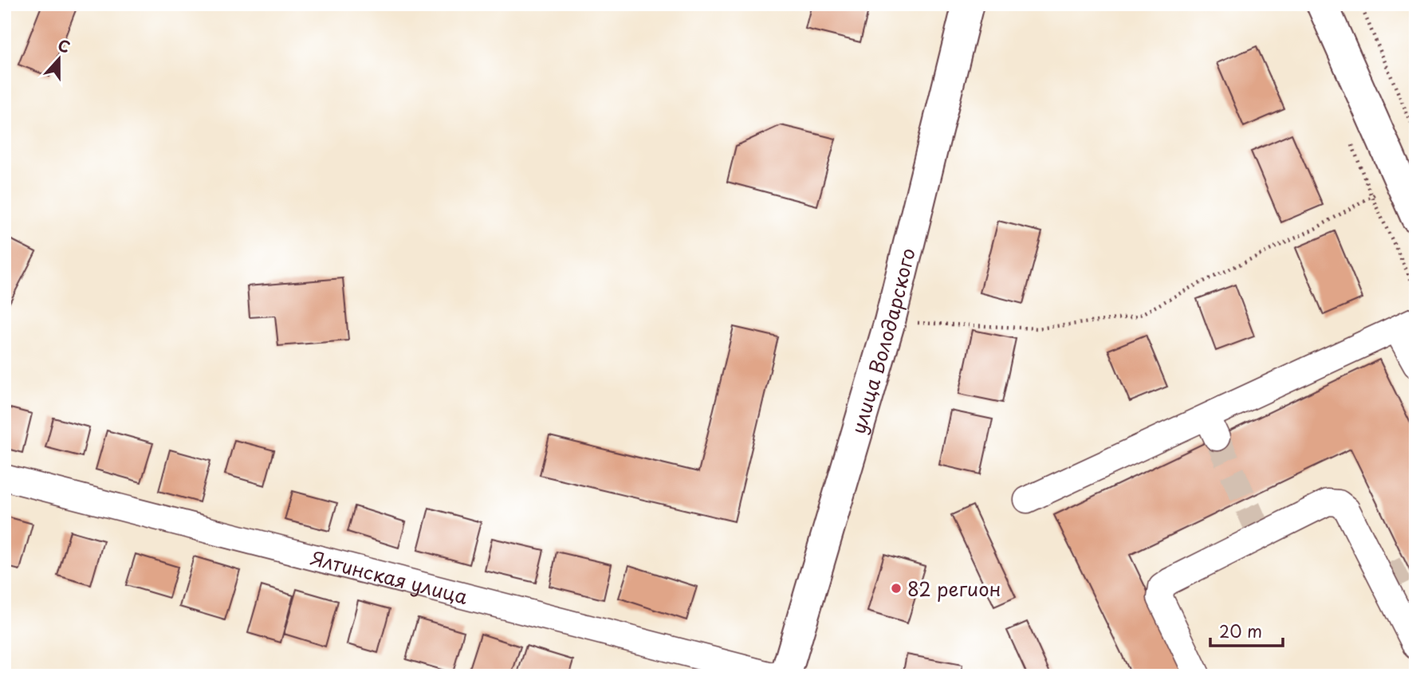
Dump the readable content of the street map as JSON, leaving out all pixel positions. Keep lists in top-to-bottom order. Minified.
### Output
{"streets":{"main road":["улица Володарского"],"street":["Ялтинская улица"]},"places":["82 регион"],"scale_bar":"20 m","north":"top"}
